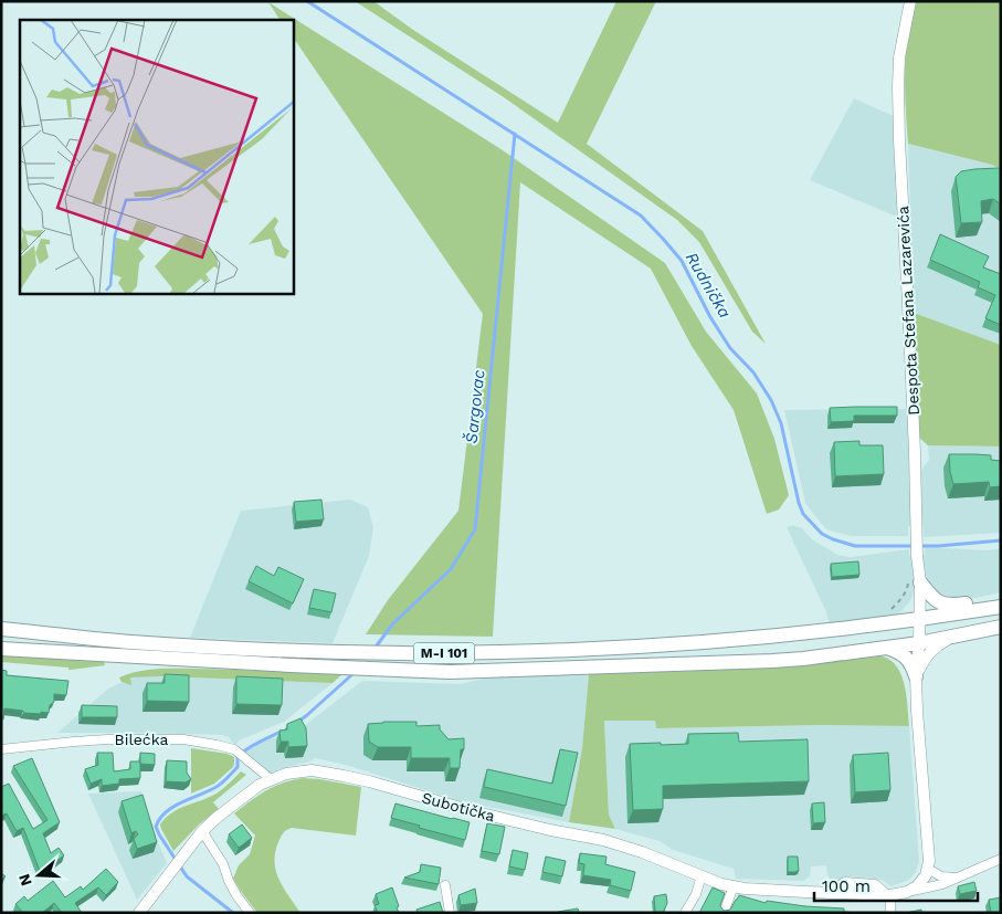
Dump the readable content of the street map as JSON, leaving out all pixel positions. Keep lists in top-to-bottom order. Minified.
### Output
{"streets":{"main road":["M-I 101"],"street":["Despota Stefana Lazarevića","Bilećka","Subotička"]},"crossings":[["Despota Stefana Lazarevića","M-I 101"],["Bilećka","Subotička"]],"water":["Rudnička","Šargovac"],"scale_bar":"100 m","north":"left"}
